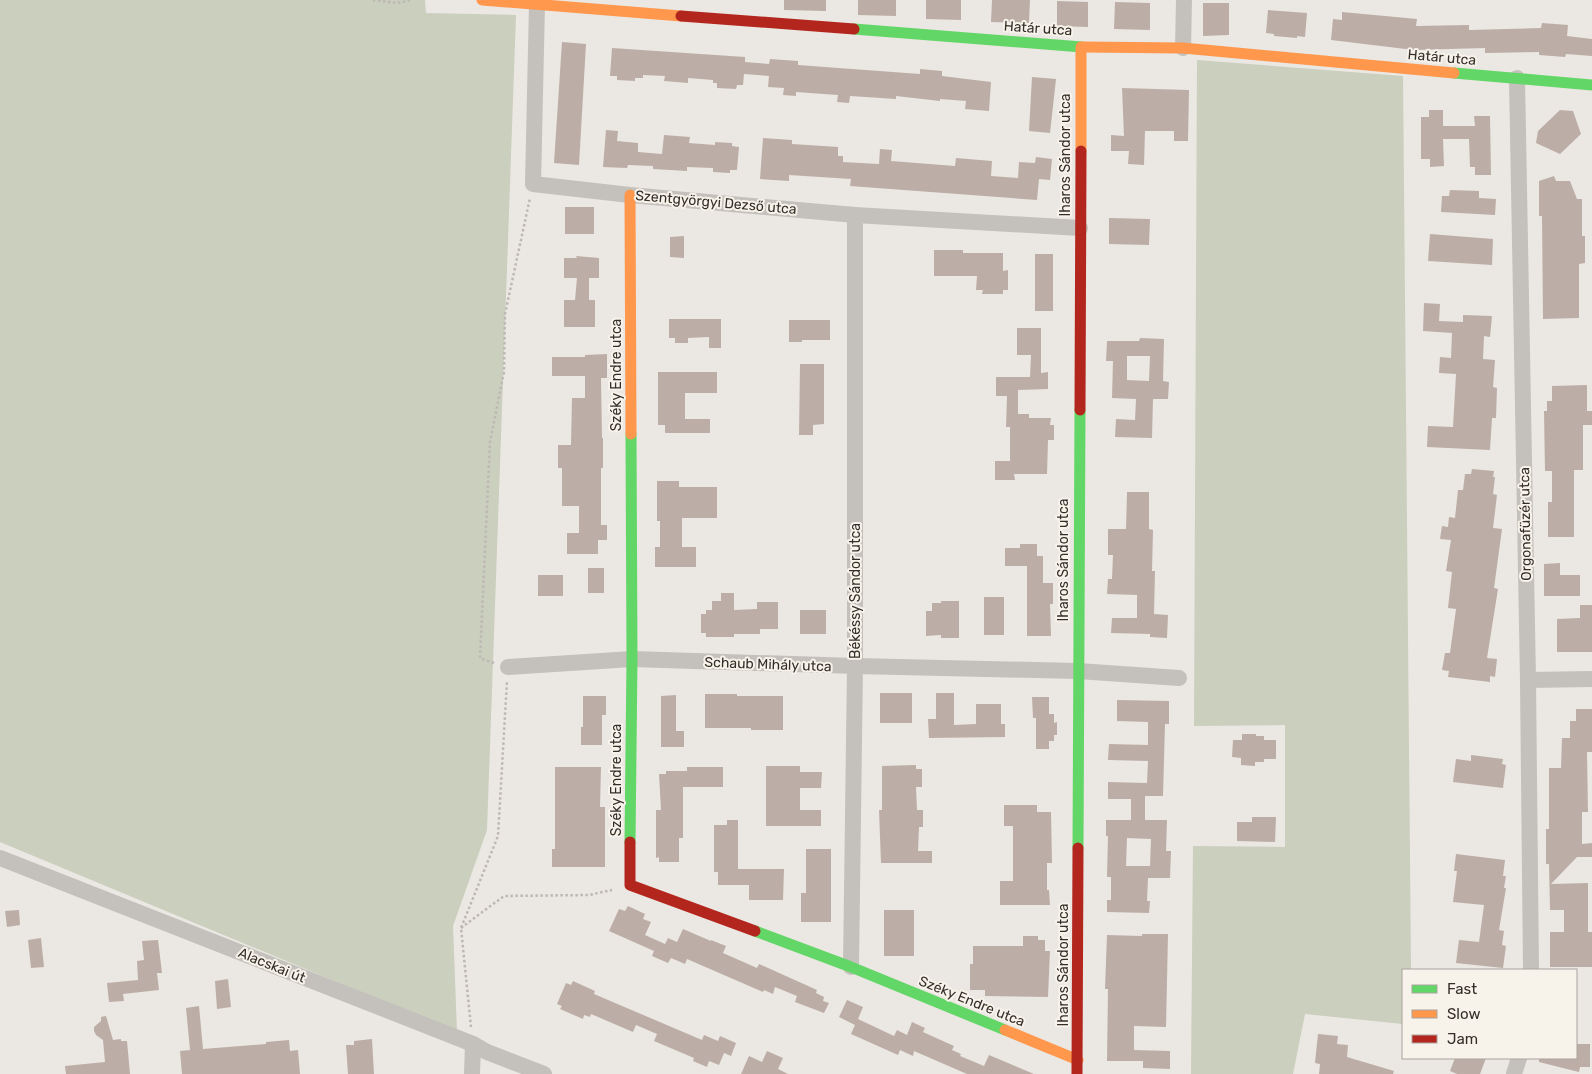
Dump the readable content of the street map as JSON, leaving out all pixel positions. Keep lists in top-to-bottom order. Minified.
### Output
{"streets":{"street":["Határ utca","Iharos Sándor utca","Szentgyörgyi Dezső utca","Széky Endre utca","Orgonafüzér utca","Békéssy Sándor utca","Schaub Mihály utca","Alacskai út"]},"crossings":[["Határ utca","Iharos Sándor utca"],["Határ utca","Orgonafüzér utca"],["Iharos Sándor utca","Szentgyörgyi Dezső utca"],["Iharos Sándor utca","Széky Endre utca"],["Iharos Sándor utca","Schaub Mihály utca"],["Szentgyörgyi Dezső utca","Széky Endre utca"],["Szentgyörgyi Dezső utca","Békéssy Sándor utca"],["Széky Endre utca","Békéssy Sándor utca"],["Széky Endre utca","Schaub Mihály utca"],["Békéssy Sándor utca","Schaub Mihály utca"]],"legend":["Fast","Slow","Jam"]}
